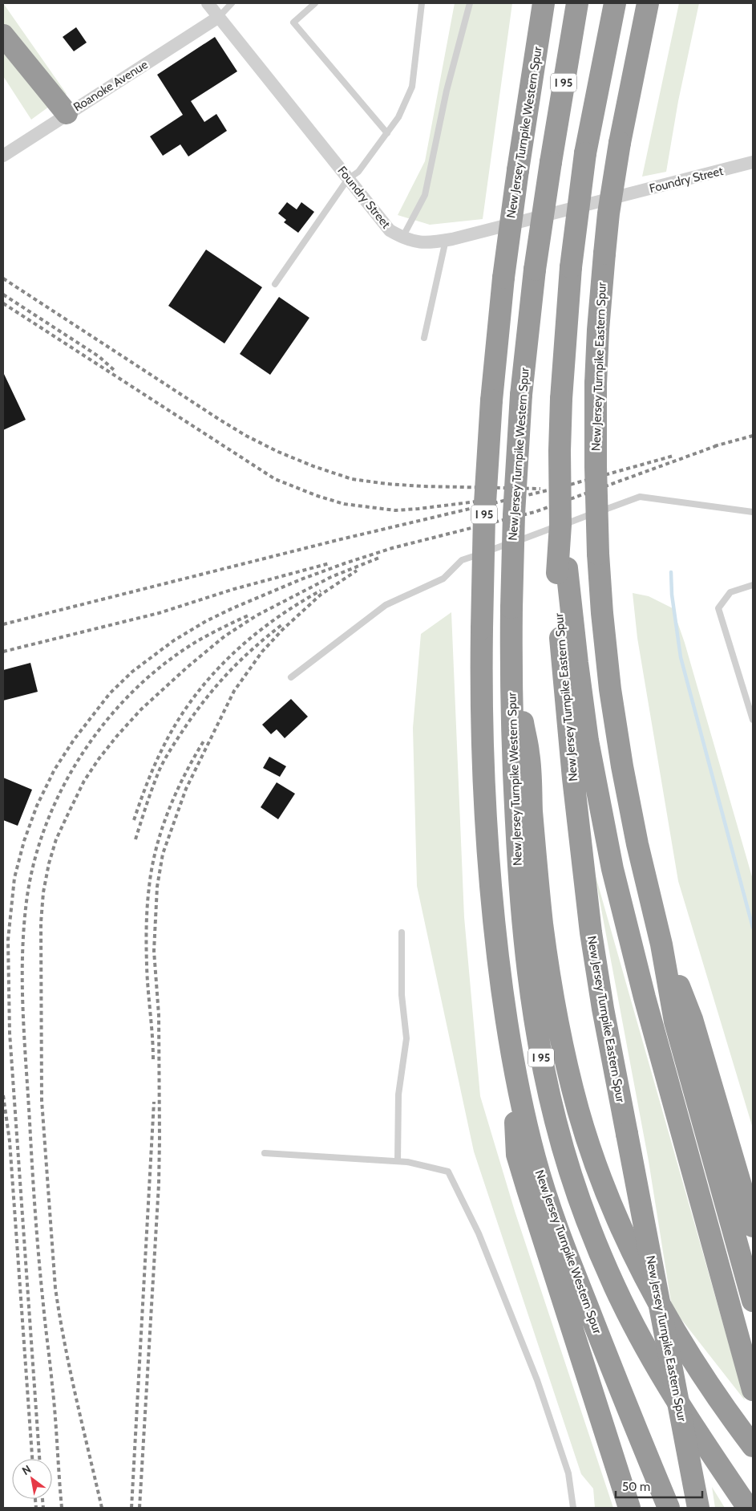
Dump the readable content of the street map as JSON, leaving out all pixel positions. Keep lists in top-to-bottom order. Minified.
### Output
{"streets":{"highway":["I 95","New Jersey Turnpike Western Spur","New Jersey Turnpike Eastern Spur"],"street":["Roanoke Avenue","Foundry Street"]},"crossings":[["Roanoke Avenue","Foundry Street"]],"scale_bar":"50 m","north":"top left"}
